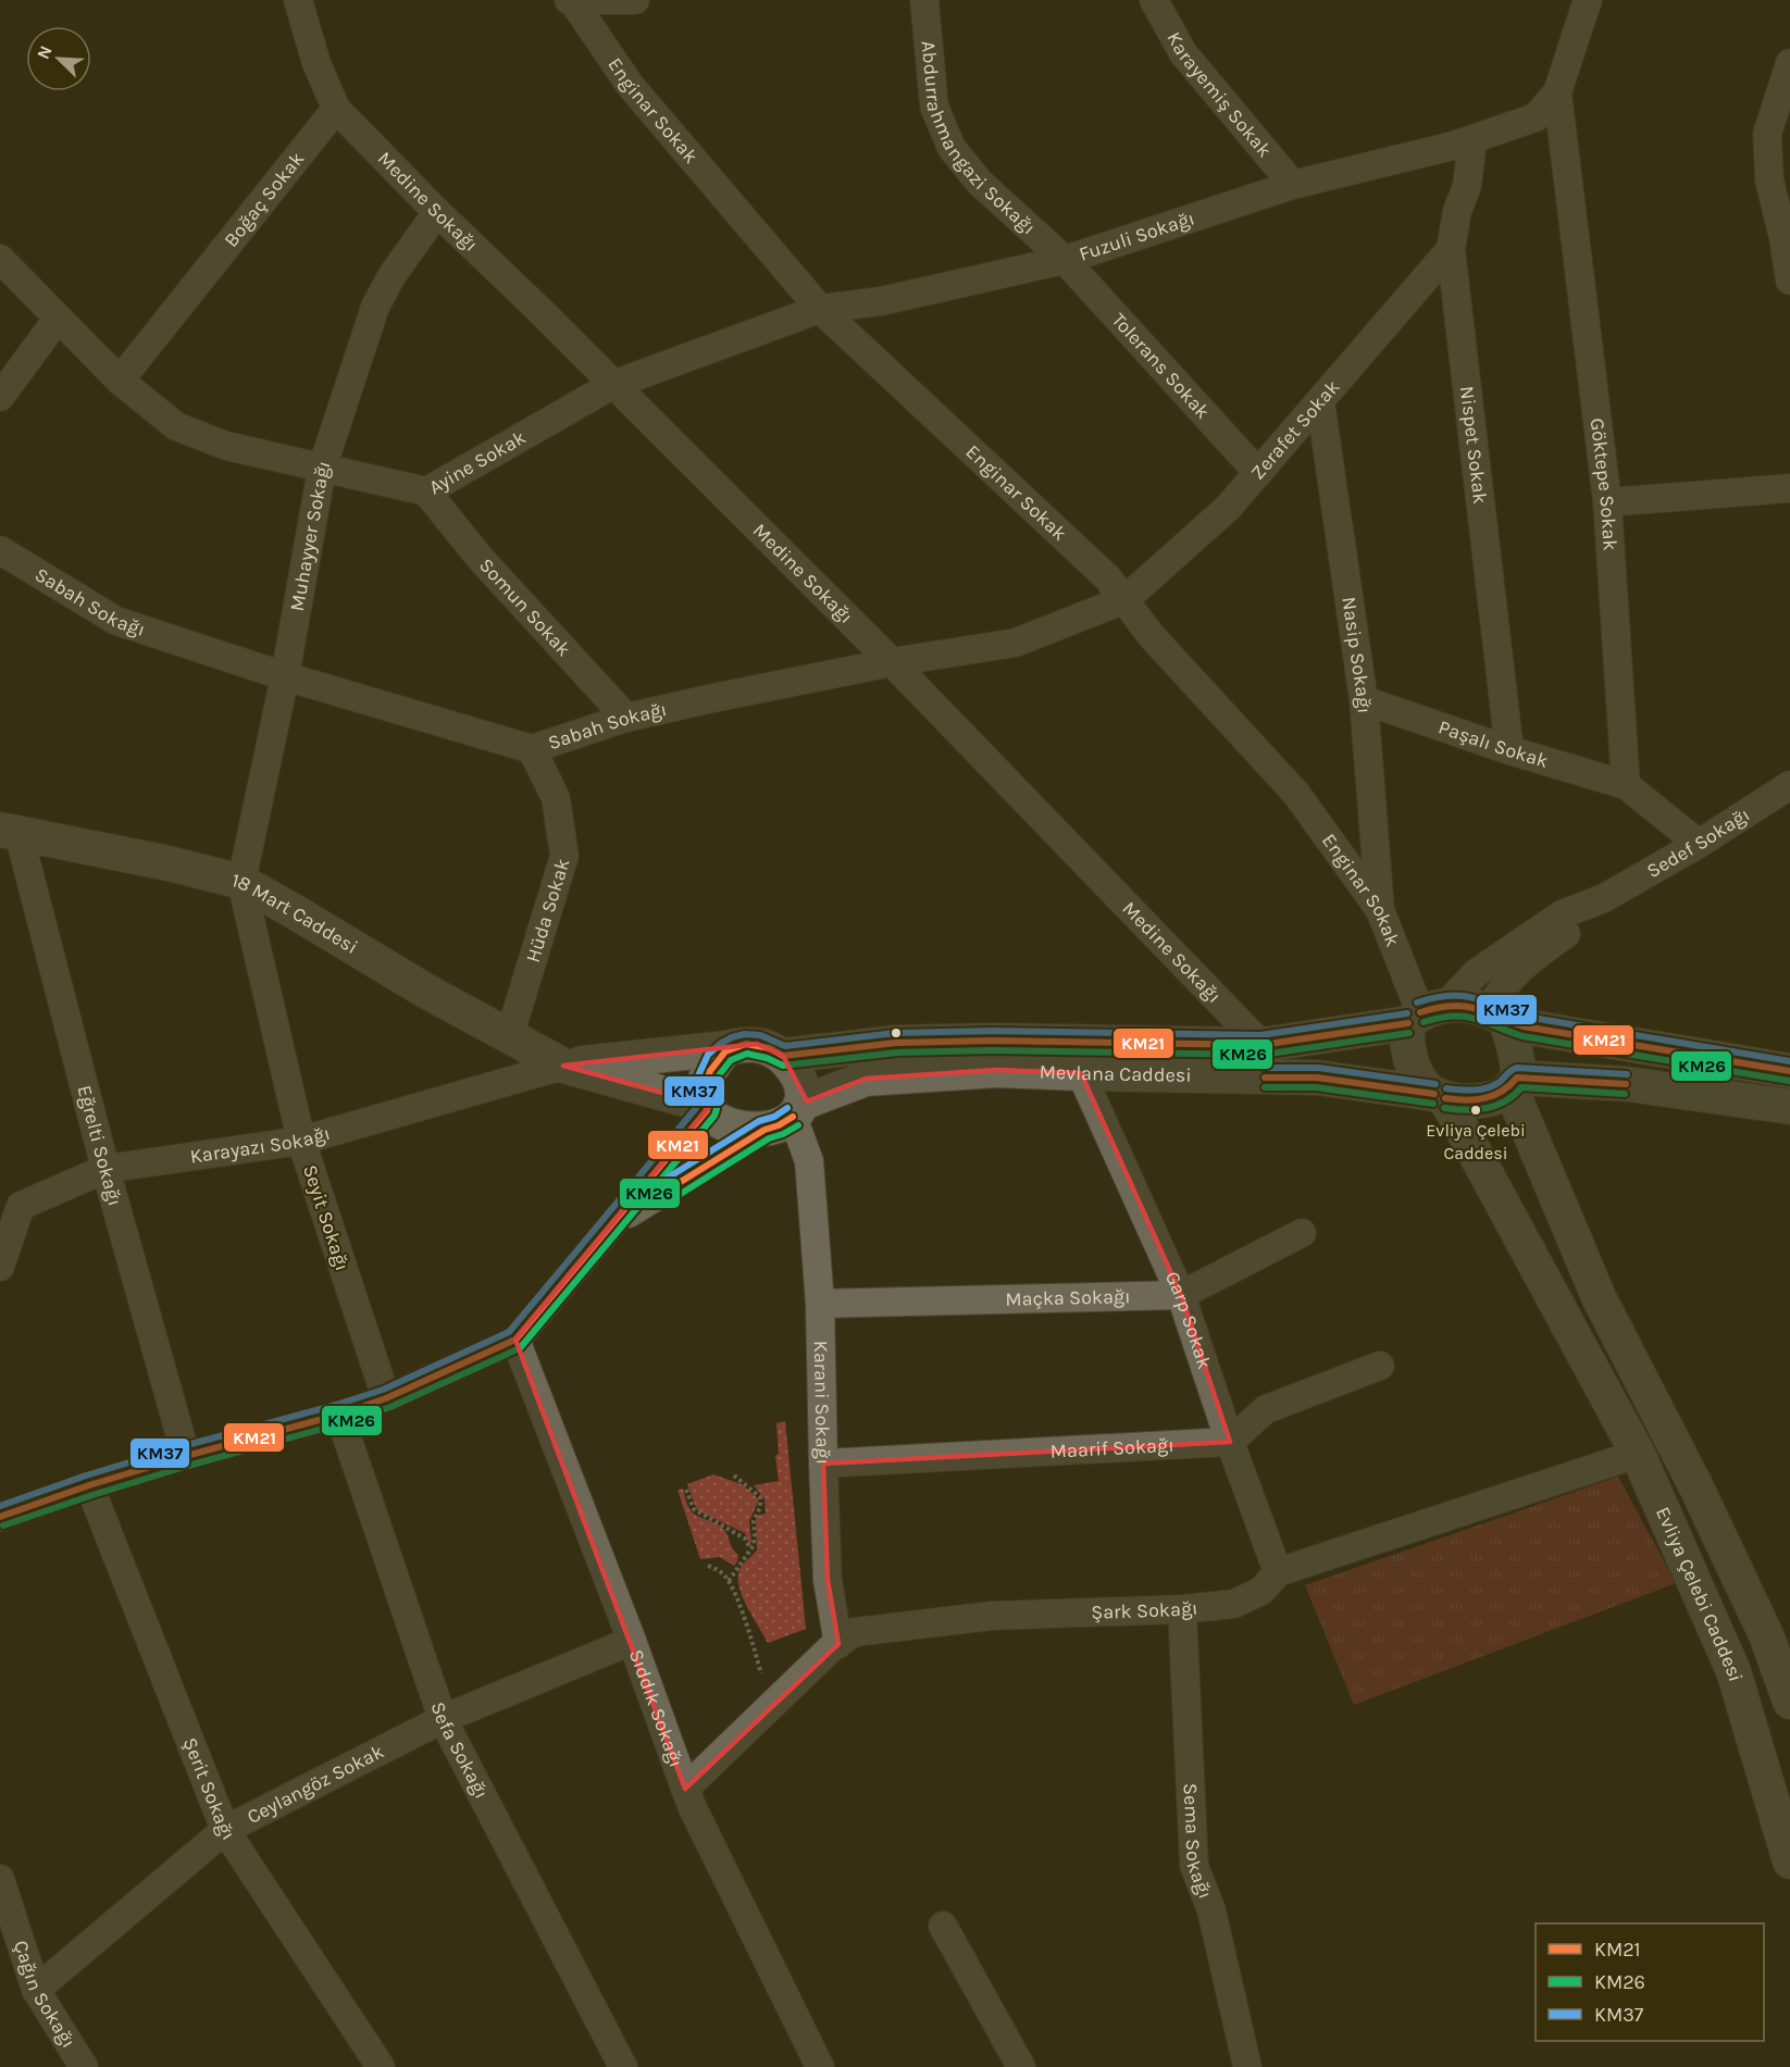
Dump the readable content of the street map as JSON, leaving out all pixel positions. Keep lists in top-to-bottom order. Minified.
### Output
{"streets":{"street":["Karayemiş Sokak","Enginar Sokak","Abdurrahmangazi Sokağı","Boğaç Sokak","Medine Sokağı","Fuzuli Sokağı","Tolerans Sokak","Zerafet Sokak","Nispet Sokak","Ayine Sokak","Göktepe Sokak","Muhayyer Sokağı","Sabah Sokağı","Somun Sokak","Nasip Sokağı","Paşalı Sokak","Sedef Sokağı","Hüda Sokak","18 Mart Caddesi","Mevlana Caddesi","Karayazı Sokağı","Eğrelti Sokağı","Seyit Sokağı","Maçka Sokağı","Garp Sokak","Karani Sokağı","Maarif Sokağı","Evliya Çelebi Caddesi","Şark Sokağı","Sıddık Sokağı","Sefa Sokağı","Ceylangöz Sokak","Şerit Sokağı","Sema Sokağı","Çağın Sokağı"]},"crossings":[["Karayemiş Sokak","Fuzuli Sokağı"],["Enginar Sokak","Fuzuli Sokağı"],["Enginar Sokak","Zerafet Sokak"],["Enginar Sokak","Sabah Sokağı"],["Enginar Sokak","Nasip Sokağı"],["Enginar Sokak","Mevlana Caddesi"],["Enginar Sokak","Evliya Çelebi Caddesi"],["Abdurrahmangazi Sokağı","Fuzuli Sokağı"],["Abdurrahmangazi Sokağı","Tolerans Sokak"],["Boğaç Sokak","Medine Sokağı"],["Boğaç Sokak","Ayine Sokak"],["Medine Sokağı","Fuzuli Sokağı"],["Medine Sokağı","Ayine Sokak"],["Medine Sokağı","Muhayyer Sokağı"],["Medine Sokağı","Sabah Sokağı"],["Medine Sokağı","Mevlana Caddesi"],["Fuzuli Sokağı","Tolerans Sokak"],["Fuzuli Sokağı","Nispet Sokak"],["Fuzuli Sokağı","Ayine Sokak"],["Fuzuli Sokağı","Göktepe Sokak"],["Tolerans Sokak","Zerafet Sokak"],["Zerafet Sokak","Nispet Sokak"],["Zerafet Sokak","Sabah Sokağı"],["Zerafet Sokak","Nasip Sokağı"],["Nispet Sokak","Paşalı Sokak"],["Ayine Sokak","Muhayyer Sokağı"],["Ayine Sokak","Somun Sokak"],["Göktepe Sokak","Paşalı Sokak"],["Muhayyer Sokağı","Sabah Sokağı"],["Muhayyer Sokağı","18 Mart Caddesi"],["Muhayyer Sokağı","Seyit Sokağı"],["Sabah Sokağı","Somun Sokak"],["Sabah Sokağı","Hüda Sokak"],["Nasip Sokağı","Paşalı Sokak"],["Hüda Sokak","18 Mart Caddesi"],["18 Mart Caddesi","Mevlana Caddesi"],["18 Mart Caddesi","Karayazı Sokağı"],["18 Mart Caddesi","Eğrelti Sokağı"],["18 Mart Caddesi","Seyit Sokağı"],["18 Mart Caddesi","Karani Sokağı"],["Mevlana Caddesi","Eğrelti Sokağı"],["Mevlana Caddesi","Seyit Sokağı"],["Mevlana Caddesi","Garp Sokak"],["Mevlana Caddesi","Karani Sokağı"],["Mevlana Caddesi","Evliya Çelebi Caddesi"],["Mevlana Caddesi","Sıddık Sokağı"],["Mevlana Caddesi","Sefa Sokağı"],["Mevlana Caddesi","Şerit Sokağı"],["Karayazı Sokağı","Eğrelti Sokağı"],["Karayazı Sokağı","Seyit Sokağı"],["Maçka Sokağı","Garp Sokak"],["Maçka Sokağı","Karani Sokağı"],["Garp Sokak","Maarif Sokağı"],["Garp Sokak","Şark Sokağı"],["Karani Sokağı","Maarif Sokağı"],["Karani Sokağı","Şark Sokağı"],["Evliya Çelebi Caddesi","Şark Sokağı"],["Şark Sokağı","Sıddık Sokağı"],["Şark Sokağı","Sema Sokağı"],["Sıddık Sokağı","Ceylangöz Sokak"],["Sefa Sokağı","Ceylangöz Sokak"],["Ceylangöz Sokak","Şerit Sokağı"],["Ceylangöz Sokak","Çağın Sokağı"]],"places":["Evliya Çelebi Caddesi"],"lines":["transit line KM37","transit line KM21","transit line KM26"],"legend":["KM21","KM26","KM37"],"north":"top left"}
